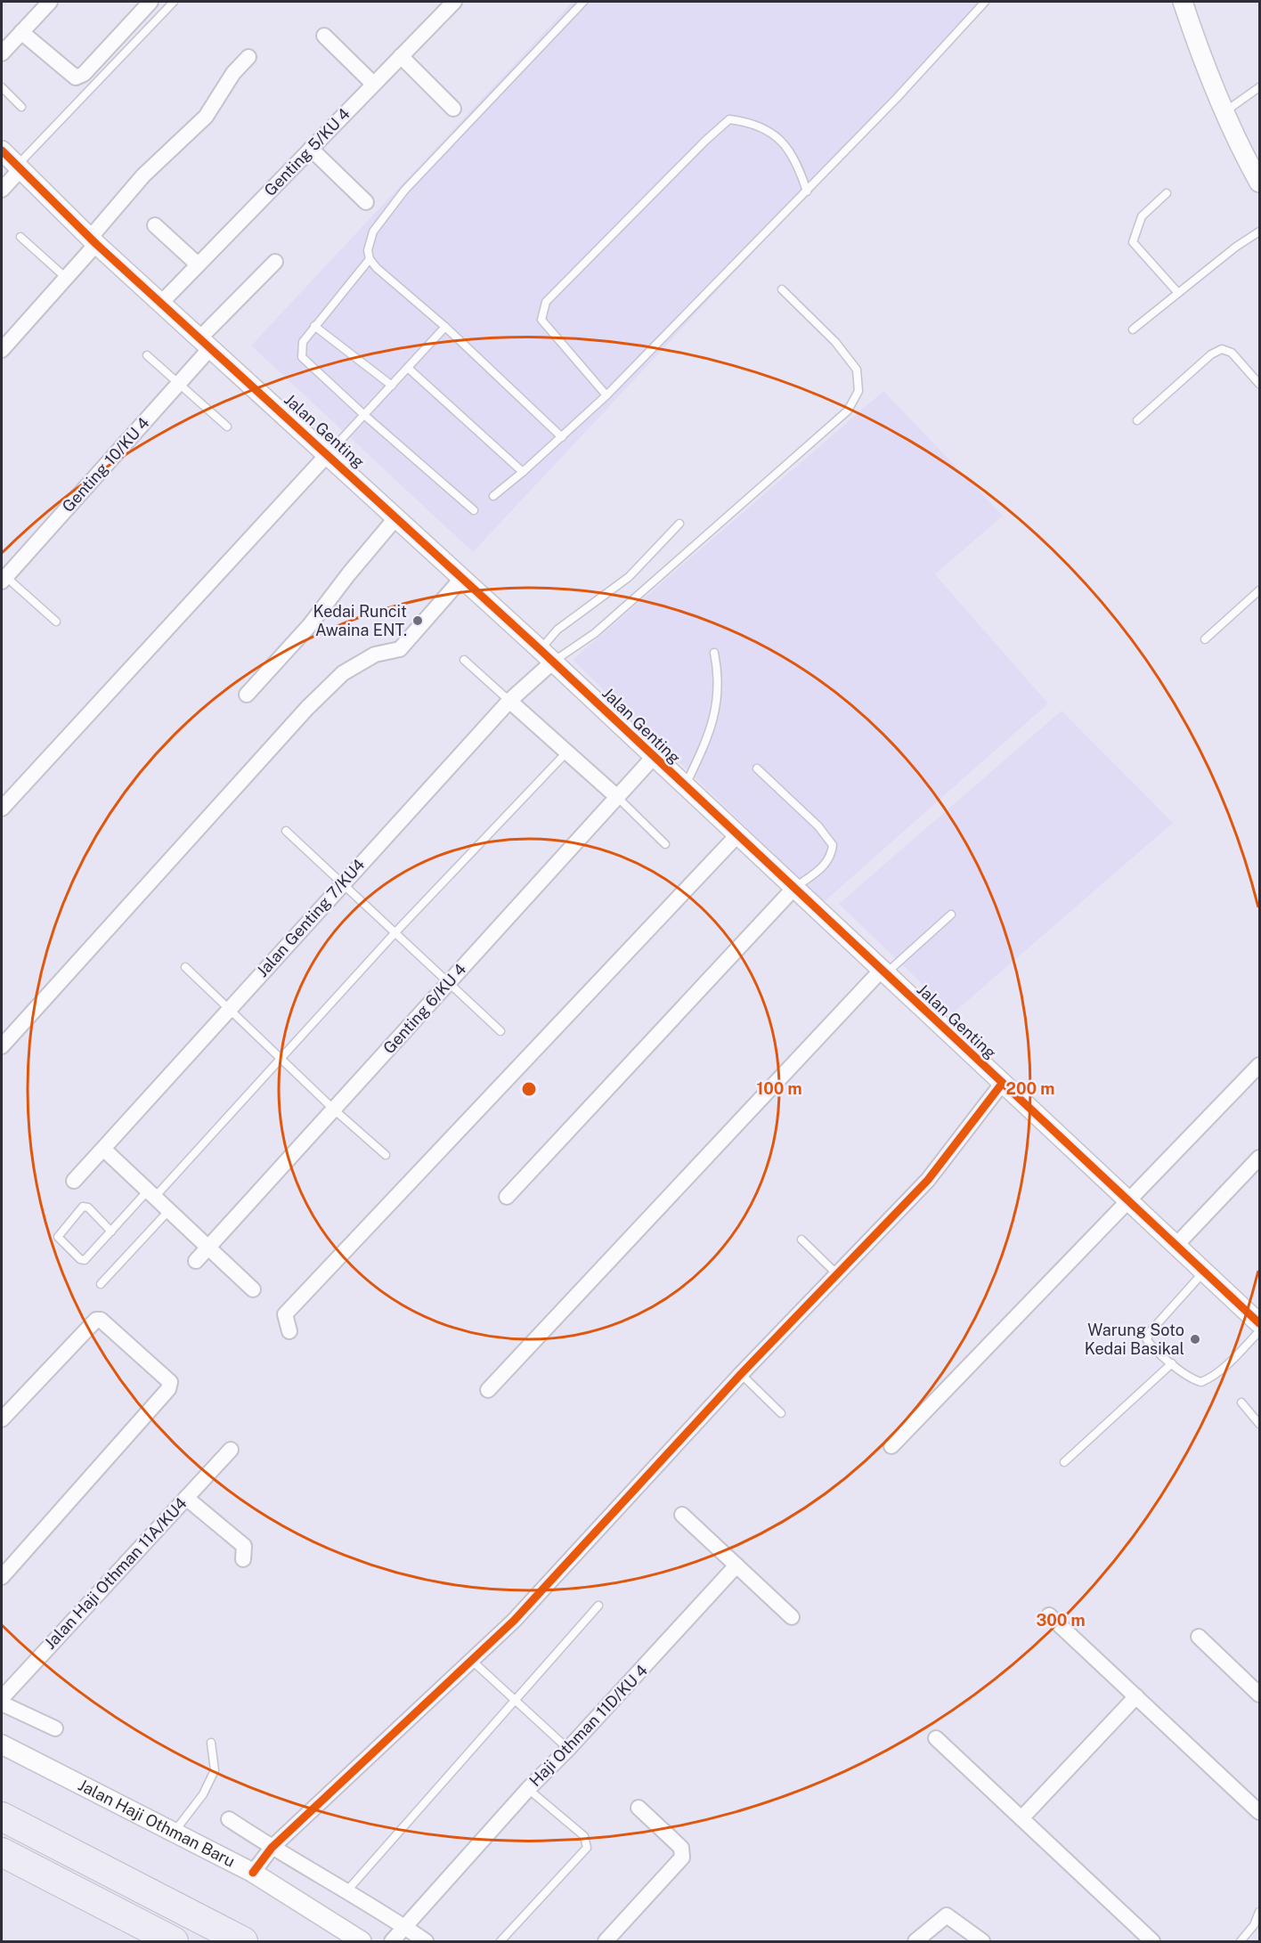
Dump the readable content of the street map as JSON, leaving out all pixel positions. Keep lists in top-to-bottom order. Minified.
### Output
{"streets":{"street":["Genting 5/KU 4","Jalan Genting","Genting 10/KU 4","Jalan Genting 7/KU4","Genting 6/KU 4","Jalan Haji Othman 11A/KU4","Haji Othman 11D/KU 4","Jalan Haji Othman Baru"]},"crossings":[["Genting 5/KU 4","Jalan Genting"],["Jalan Genting","Genting 10/KU 4"],["Jalan Genting","Jalan Genting 7/KU4"],["Jalan Genting","Genting 6/KU 4"]],"places":["Kedai Runcit Awaina ENT.","Warung Soto Kedai Basikal"],"rings":["100 m","200 m","300 m"]}
